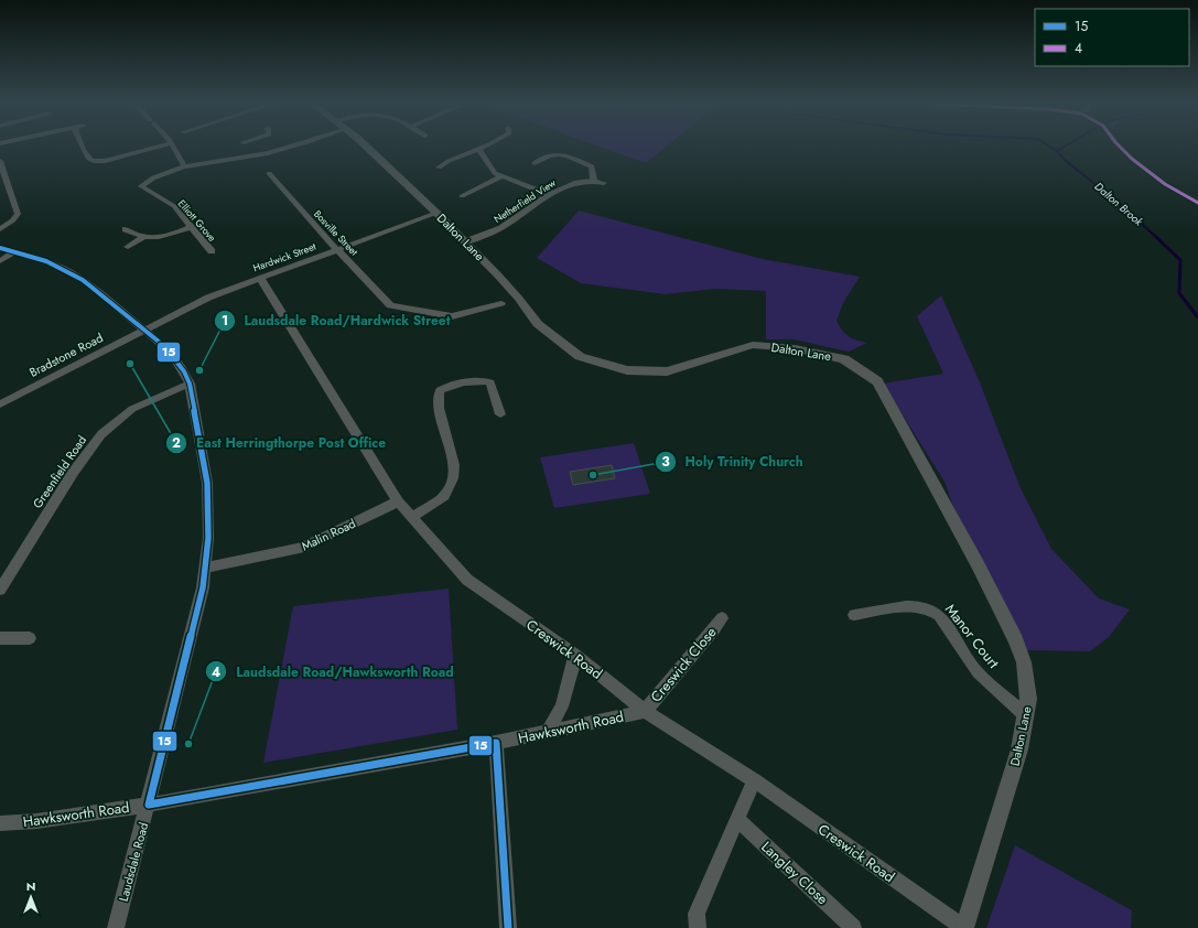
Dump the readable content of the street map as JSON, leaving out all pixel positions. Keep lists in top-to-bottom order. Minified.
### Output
{"streets":{"street":["Netherfield View","Elliott Grove","Bosville Street","Dalton Lane","Hardwick Street","Bradstone Road","Greenfield Road","Malin Road","Manor Court","Creswick Road","Creswick Close","Hawksworth Road","Laudsdale Road","Langley Close"]},"crossings":[["Netherfield View","Dalton Lane"],["Bosville Street","Hardwick Street"],["Dalton Lane","Hardwick Street"],["Dalton Lane","Manor Court"],["Dalton Lane","Creswick Road"],["Hardwick Street","Bradstone Road"],["Hardwick Street","Creswick Road"],["Hardwick Street","Laudsdale Road"],["Bradstone Road","Laudsdale Road"],["Greenfield Road","Laudsdale Road"],["Malin Road","Creswick Road"],["Malin Road","Laudsdale Road"],["Creswick Road","Creswick Close"],["Creswick Road","Hawksworth Road"],["Creswick Close","Hawksworth Road"],["Hawksworth Road","Laudsdale Road"]],"water":["Dalton Brook"],"places":["East Herringthorpe Post Office","Laudsdale Road/Hardwick Street","Holy Trinity Church","Laudsdale Road/Hawksworth Road"],"lines":["transit line 4","transit line 15"],"legend":["15","4"],"north":"top"}
